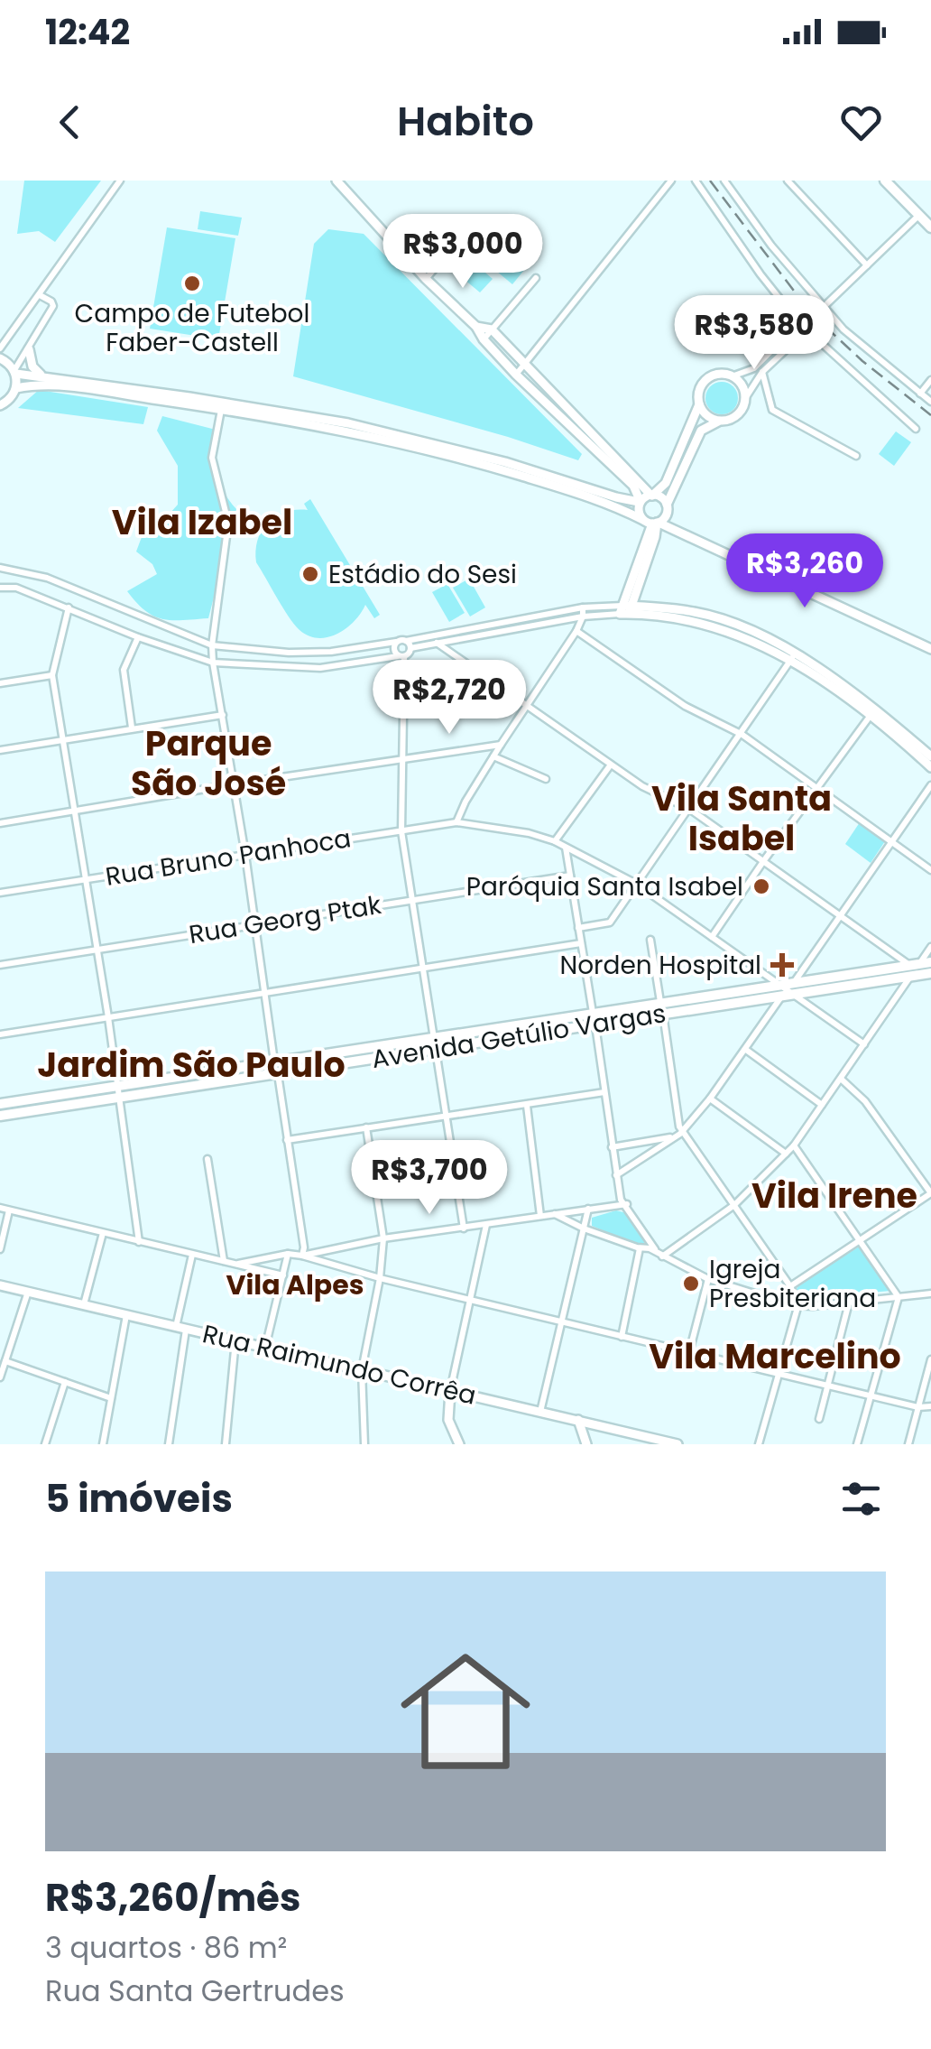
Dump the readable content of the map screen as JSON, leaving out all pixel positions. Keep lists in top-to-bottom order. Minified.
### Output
{"streets":{"main road":["Avenida Getúlio Vargas"],"street":["Rua Bruno Panhoca","Rua Georg Ptak","Rua Raimundo Corrêa"]},"crossings":[["Rua Bruno Panhoca","Avenida Getúlio Vargas"]],"districts":["Vila Izabel","Parque São José","Vila Santa Isabel","Jardim São Paulo","Vila Irene","Vila Alpes","Vila Marcelino"],"places":{"other":["Campo de Futebol Faber-Castell","Estádio do Sesi","Paróquia Santa Isabel","Igreja Presbiteriana"],"health":["Norden Hospital"]},"page":{"status":"12:42","header":"Habito","price":["R$3,000","R$3,580","R$3,260","R$2,720","R$3,700"],"heading":"5 imóveis","list":[{"name":"R$3,260/mês","note":"3 quartos · 86 m² · Rua Santa Gertrudes"}]}}
